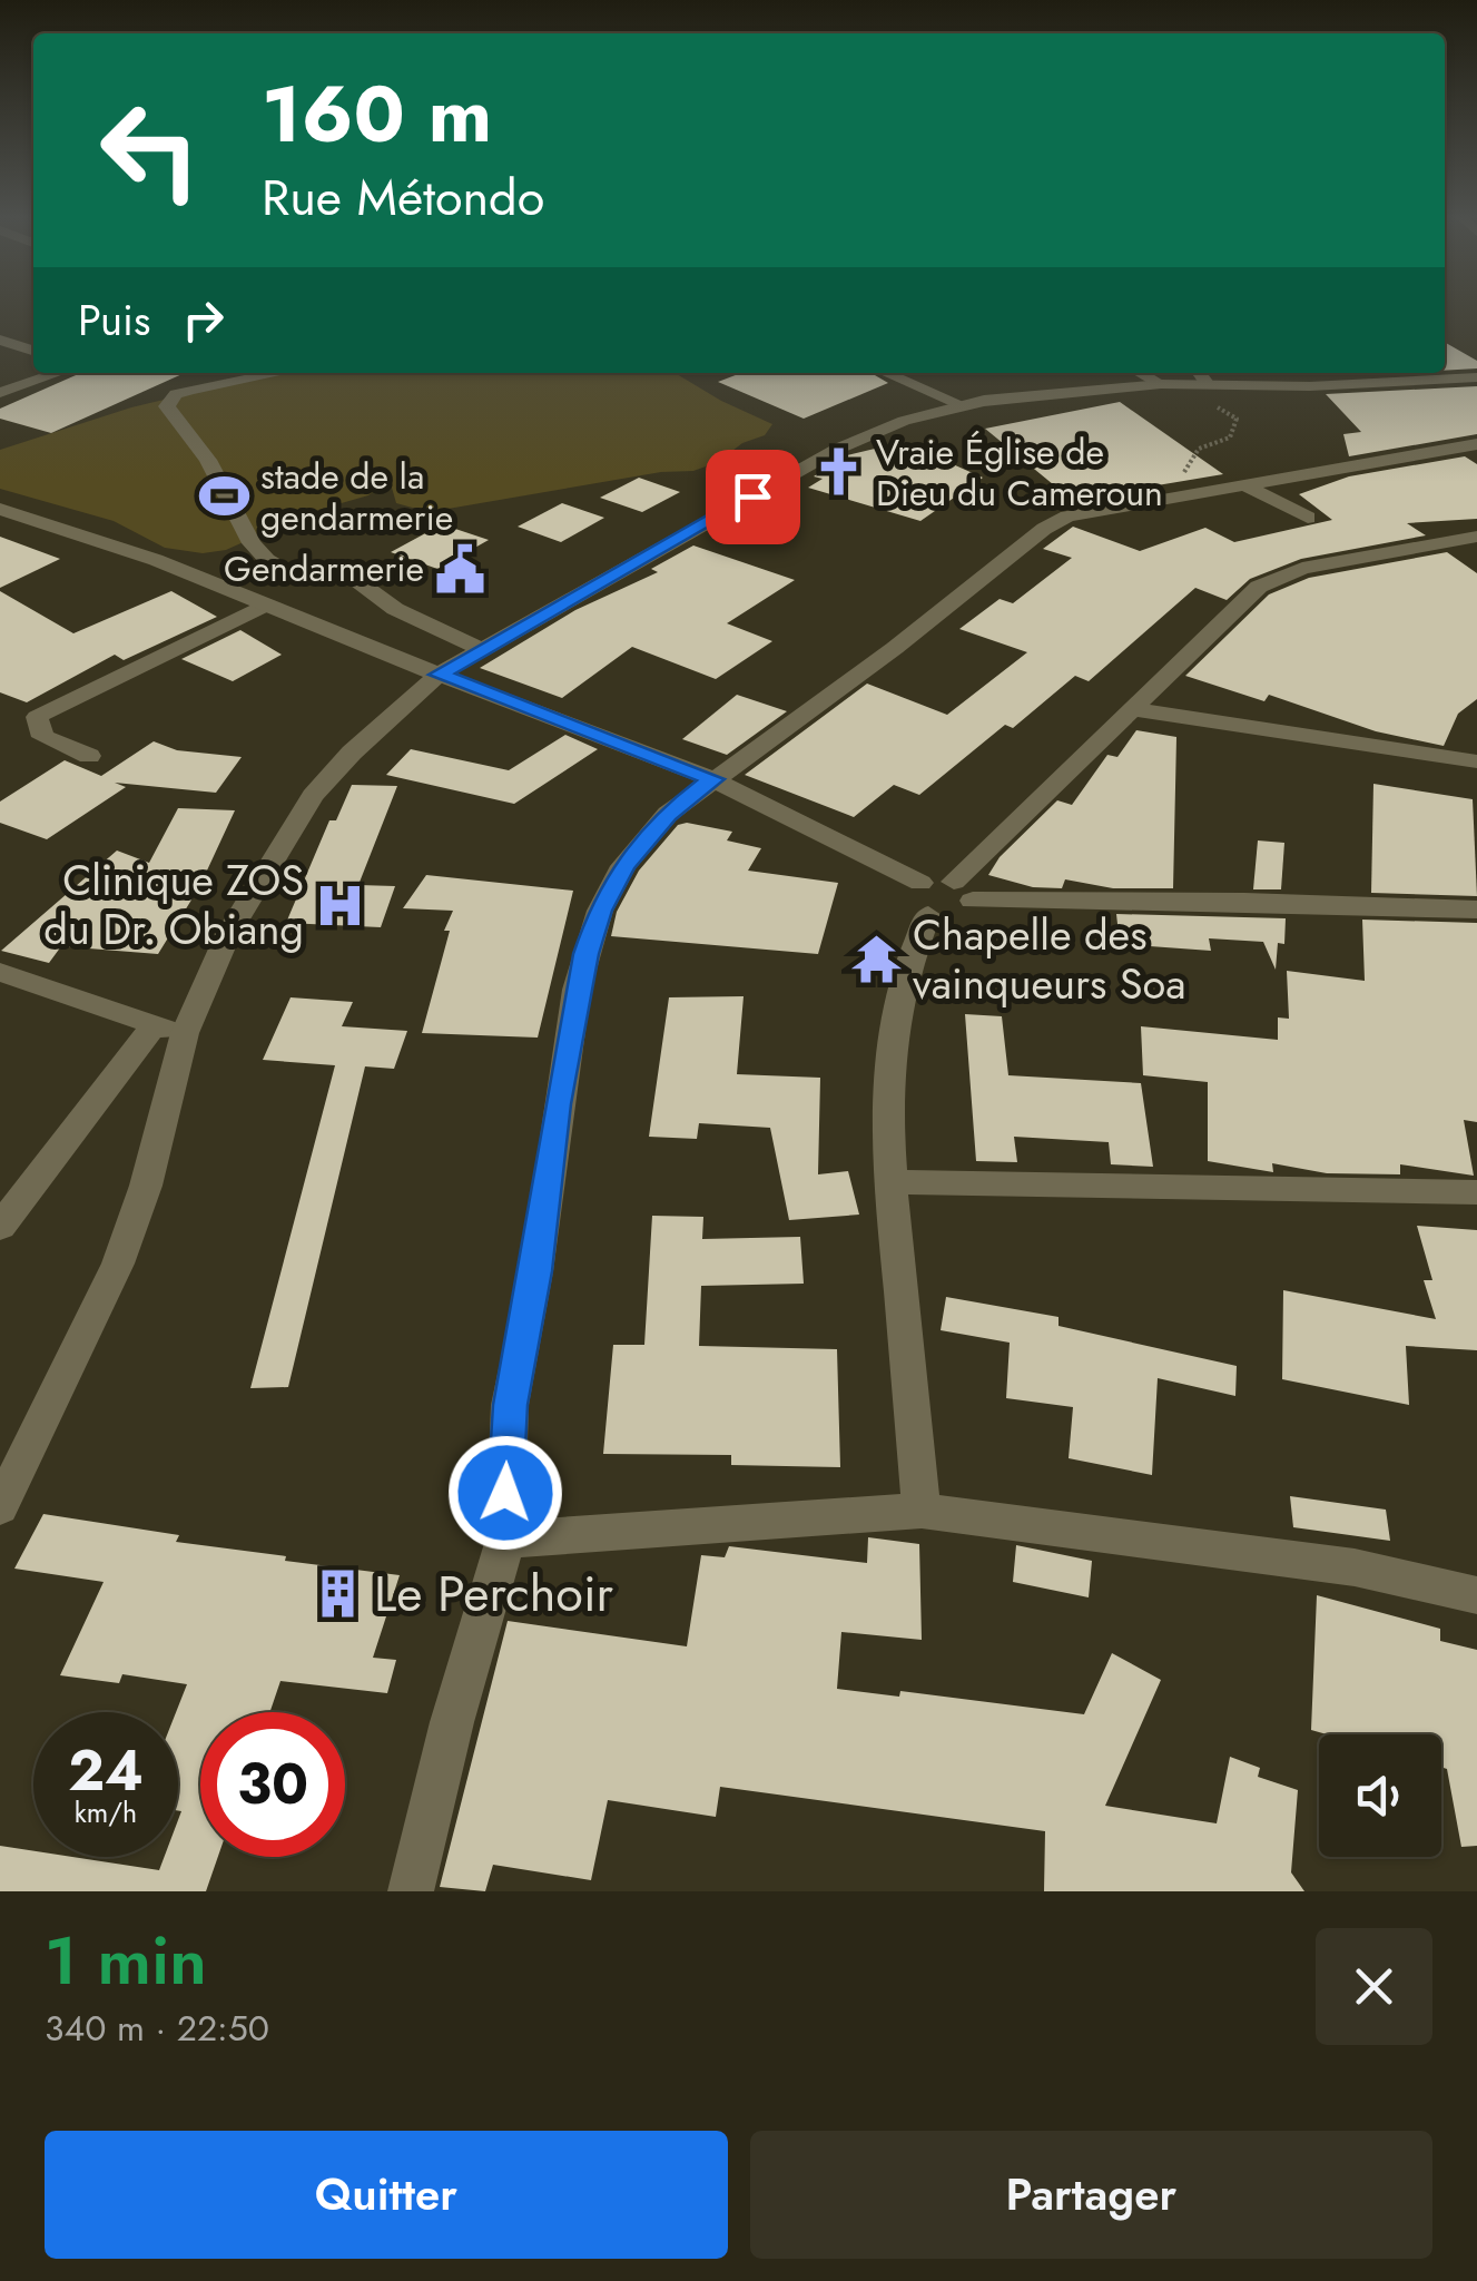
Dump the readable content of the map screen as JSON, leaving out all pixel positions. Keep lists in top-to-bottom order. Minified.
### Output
{"places":{"church":["Vraie Église de Dieu du Cameroun"],"sports":["stade de la gendarmerie"],"public building":["Gendarmerie"],"hospital":["Clinique ZOS du Dr. Obiang"],"temple":["Chapelle des vainqueurs Soa"],"building":["Le Perchoir"]},"page":{"turn":["160 m","Rue Métondo"],"then":"Puis","speed":"24 km/h","limit":"30","heading":["1 min","340 m · 22:50"],"buttons":["Quitter","Partager"]}}
